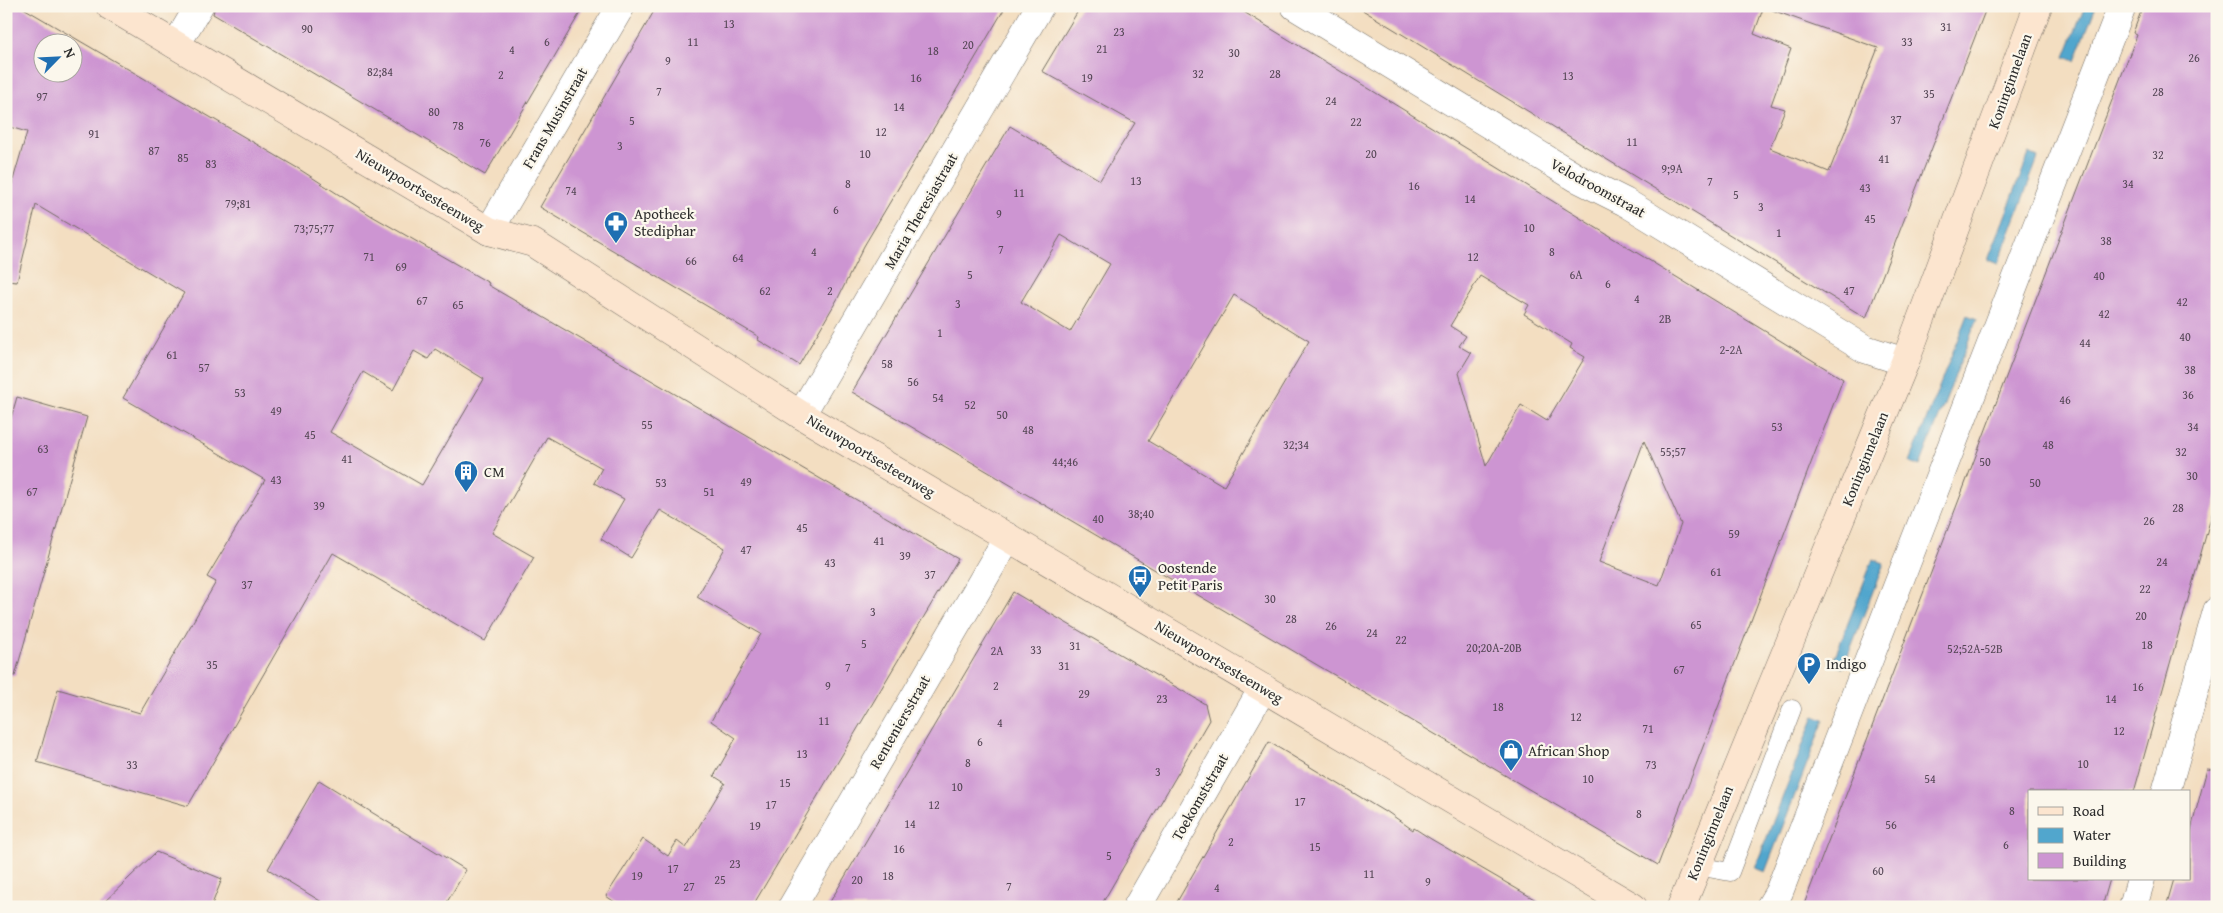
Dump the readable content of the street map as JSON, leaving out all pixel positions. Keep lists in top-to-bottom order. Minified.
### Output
{"streets":{"street":["Koninginnelaan","Frans Musinstraat","Velodroomstraat","Nieuwpoortsesteenweg","Maria Theresiastraat","Renteniersstraat","Toekomststraat"]},"crossings":[["Koninginnelaan","Velodroomstraat"],["Frans Musinstraat","Nieuwpoortsesteenweg"],["Nieuwpoortsesteenweg","Maria Theresiastraat"],["Nieuwpoortsesteenweg","Renteniersstraat"],["Nieuwpoortsesteenweg","Toekomststraat"]],"places":{"pharmacy":["Apotheek Stediphar"],"building":["CM"],"bus stop":["Oostende Petit Paris"],"parking":["Indigo"],"shop":["African Shop"]},"house_numbers":["13","31","90","23","6","11","33","20","21","4","18","30","26","9","82;84","32","28","2","13","16","19","7","28","35","97","24","14","80","37","5","22","78","12","91","11","76","3","87","10","20","32","85","41","83","9;9A","13","7","8","34","16","43","74","11","5","14","79;81","3","6","9","45","10","73;75;77","1","38","7","4","8","71","12","64","66","69","5","6A","40","6","62","2","47","4","67","42","3","65","42","2B","1","40","44","2-2A","61","58","57","38","56","53","36","54","46","52","49","50","55","53","34","48","45","32;34","48","63","55;57","32","41","44;46","50","30","43","49","53","50","67","51","39","28","38;40","40","26","45","59","41","47","39","24","43","61","37","37","22","30","3","20","28","65","26","24","22","5","18","31","20;20A-20B","52;52A-52B","33","2A","35","31","7","67","9","2","16","29","23","14","18","12","11","4","71","12","6","13","8","10","33","73","3","10","54","15","10","17","17","12","8","8","14","56","19","2","6","15","16","5","23","17","60","11","19","18","25","20","9","27","7","4"],"legend":["Road","Water","Building"],"north":"top right"}
